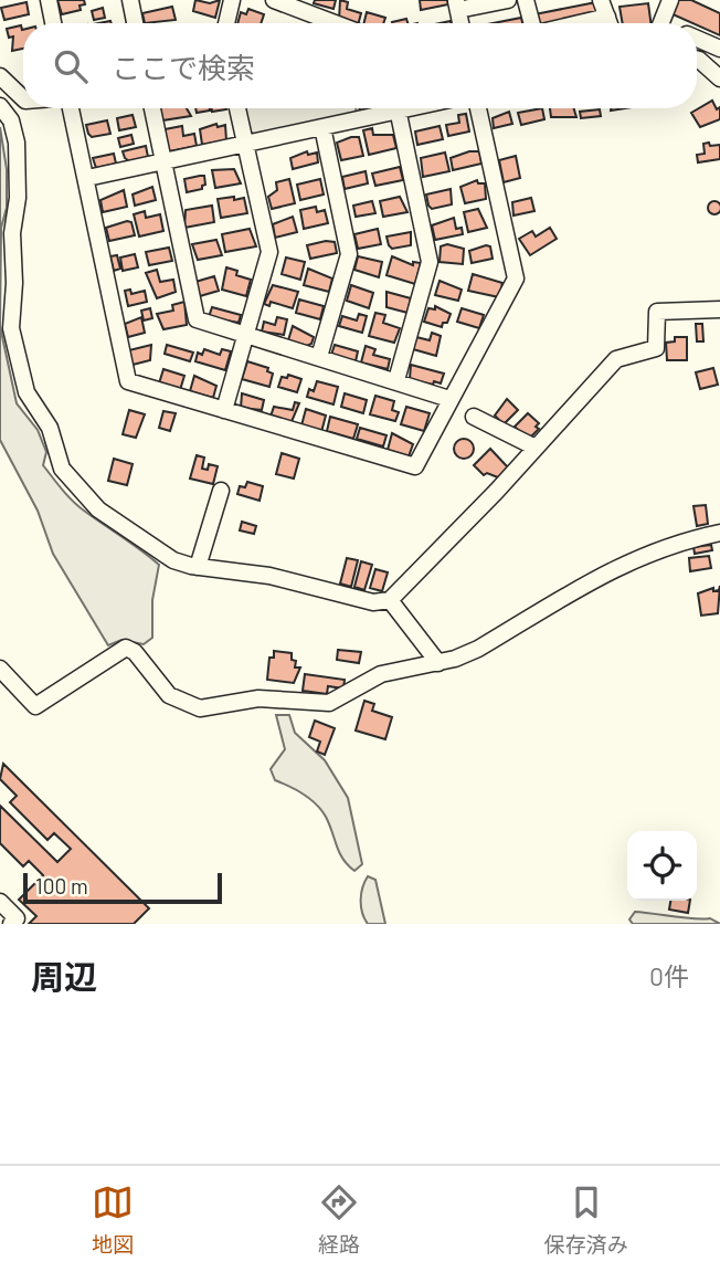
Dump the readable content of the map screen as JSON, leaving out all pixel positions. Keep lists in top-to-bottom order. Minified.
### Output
{"scale_bar":"100 m","page":{"search":"ここで検索","scale":"100 m","heading":["周辺","0件"],"nav":["地図","経路","保存済み"]}}
